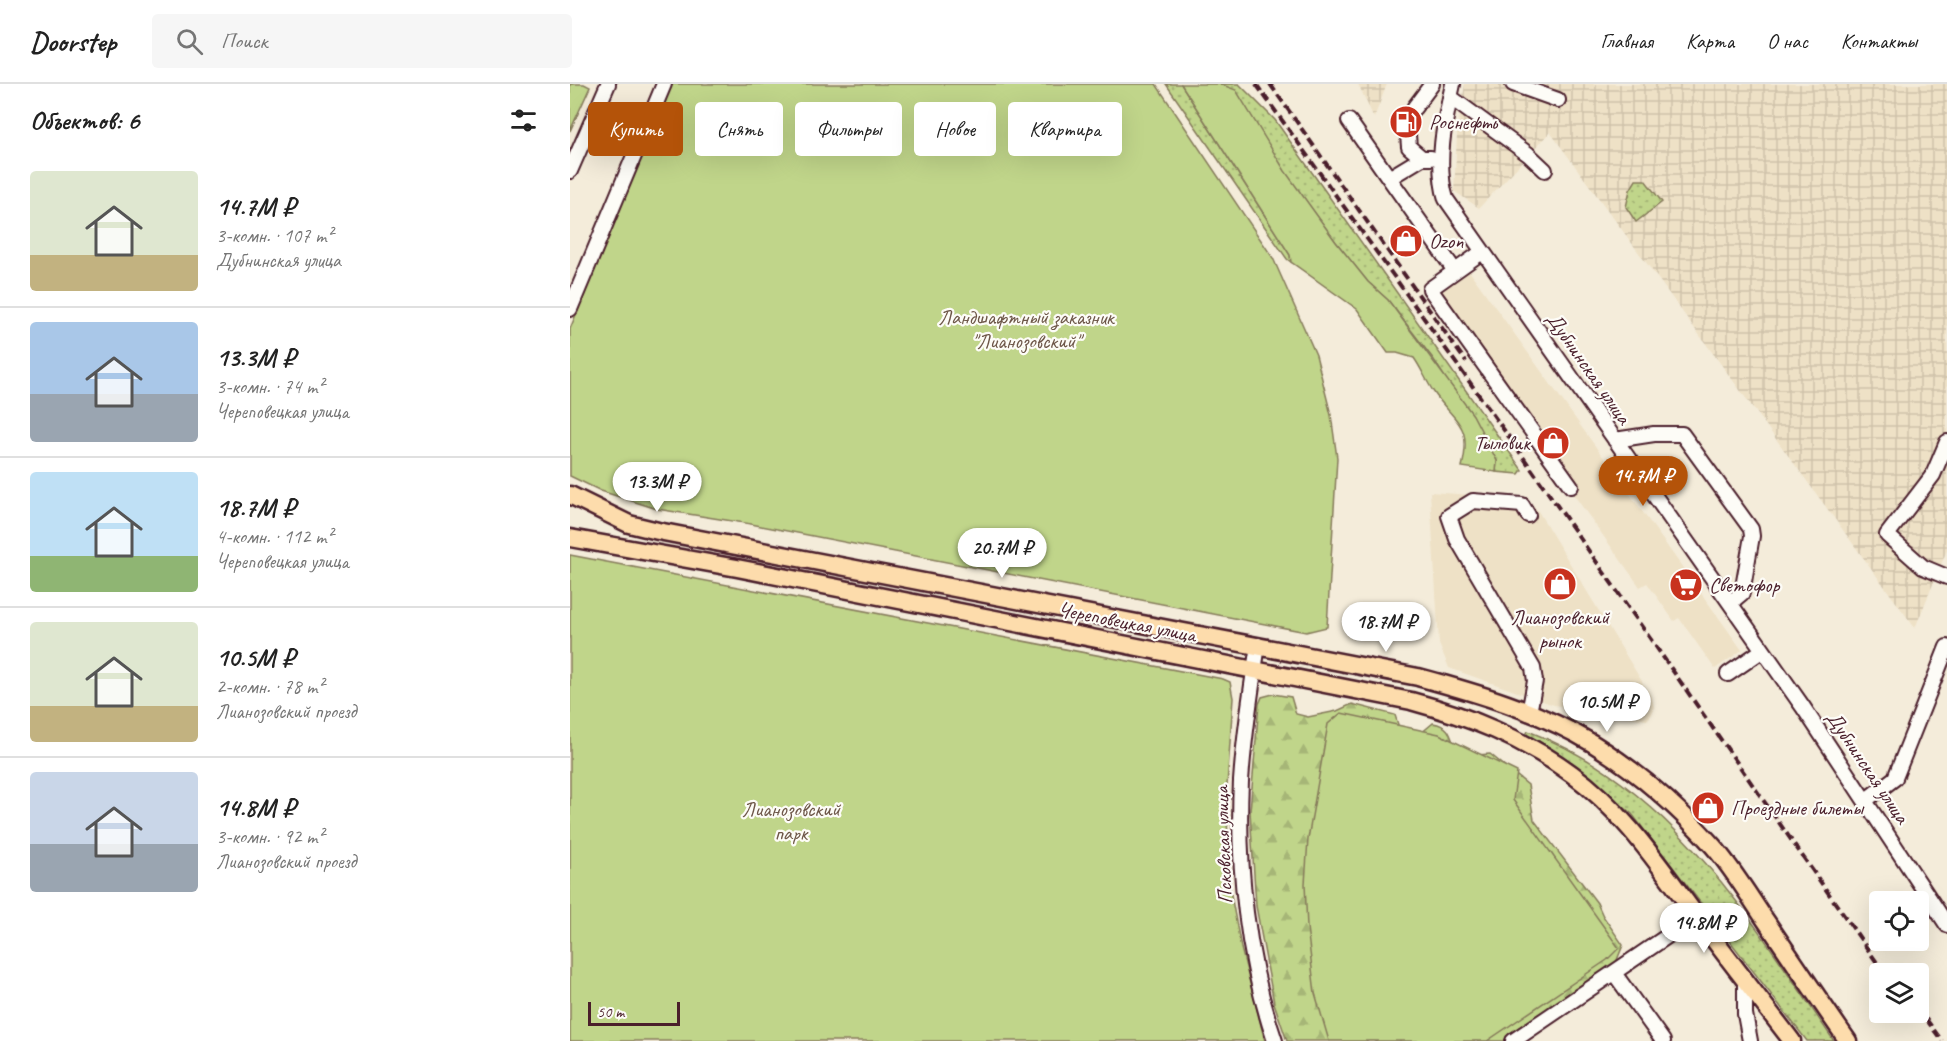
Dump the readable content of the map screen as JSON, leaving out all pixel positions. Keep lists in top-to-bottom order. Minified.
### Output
{"streets":{"main road":["Череповецкая улица"],"street":["Дубнинская улица","Псковская улица"]},"crossings":[["Череповецкая улица","Псковская улица"]],"parks":["Ландшафтный заказник \"Лианозовский\"","Лианозовский парк"],"places":{"fuel station":["Роснефть"],"shop":["Ozon","Тыловик","Лианозовский рынок","Проездные билеты"],"supermarket":["Светофор"]},"scale_bar":"50 m","page":{"header":"Doorstep","search":"Поиск","nav":["Главная","Карта","О нас","Контакты"],"heading":"Объектов: 6","chip":["Купить","Снять","Фильтры","Новое","Квартира"],"list":[{"name":"14.7M ₽","note":"3-комн. · 107 m² · Дубнинская улица"},{"name":"13.3M ₽","note":"3-комн. · 74 m² · Череповецкая улица"},{"name":"18.7M ₽","note":"4-комн. · 112 m² · Череповецкая улица"},{"name":"10.5M ₽","note":"2-комн. · 78 m² · Лианозовский проезд"},{"name":"14.8M ₽","note":"3-комн. · 92 m² · Лианозовский проезд"}],"price":["14.7M ₽","13.3M ₽","20.7M ₽","18.7M ₽","10.5M ₽","14.8M ₽"],"scale":"50 m"}}
